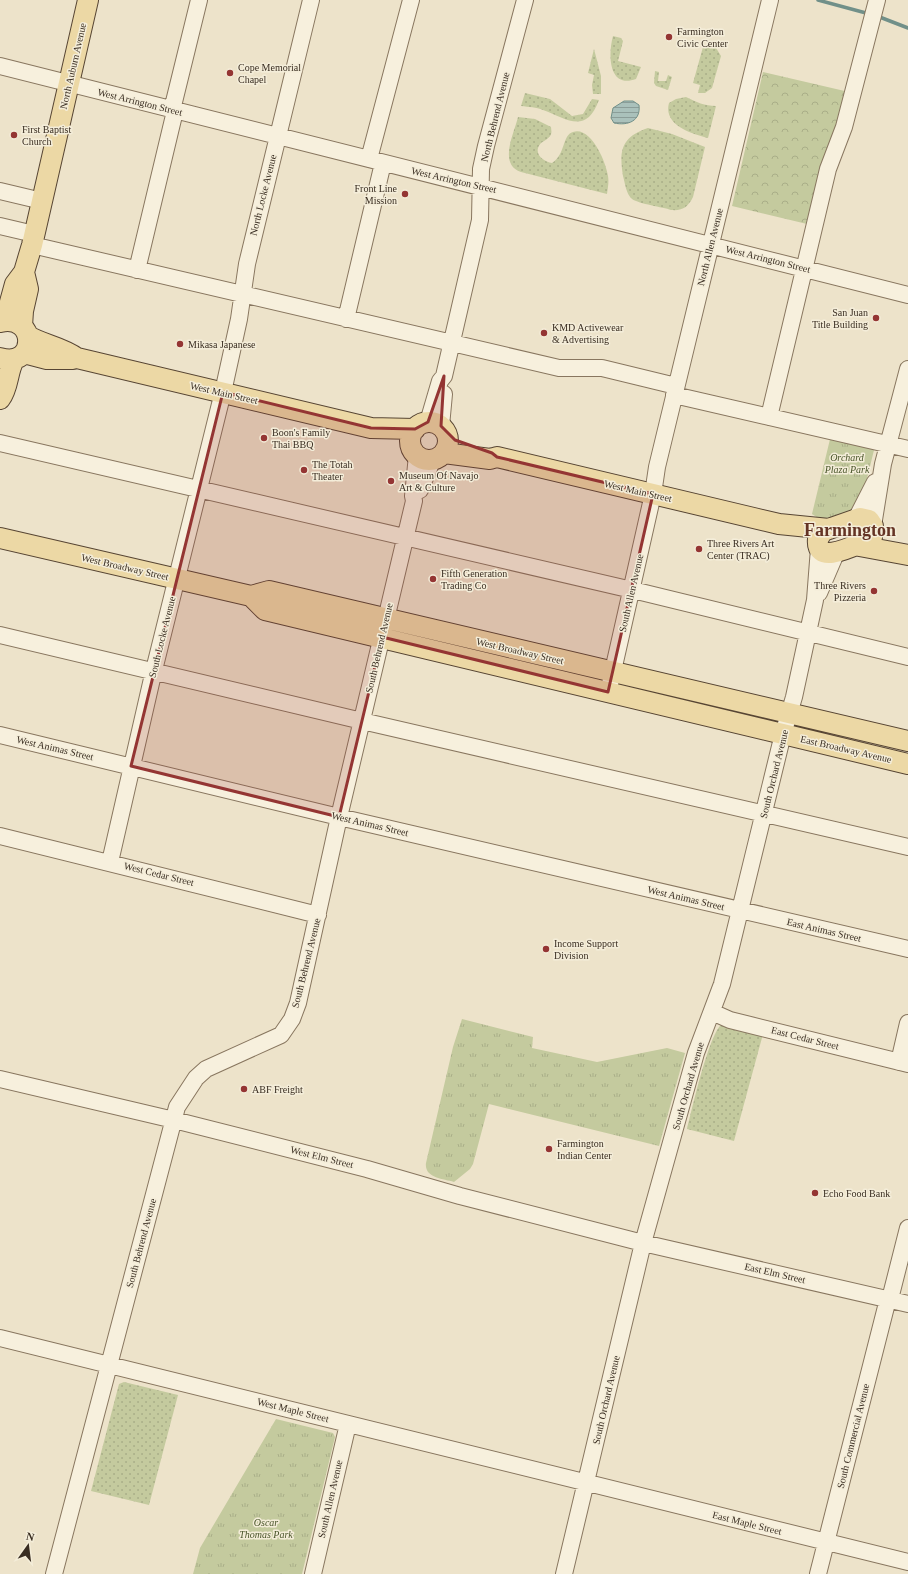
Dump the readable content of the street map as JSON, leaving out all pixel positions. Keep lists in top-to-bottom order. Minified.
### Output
{"streets":{"main road":["North Auburn Avenue","West Main Street","West Broadway Street","East Broadway Avenue"],"street":["West Arrington Street","North Behrend Avenue","North Locke Avenue","North Allen Avenue","South Allen Avenue","South Locke Avenue","South Behrend Avenue","West Animas Street","South Orchard Avenue","West Cedar Street","East Animas Street","East Cedar Street","West Elm Street","East Elm Street","West Maple Street","South Commercial Avenue","East Maple Street"]},"crossings":[["North Auburn Avenue","West Arrington Street"],["North Auburn Avenue","West Main Street"],["West Arrington Street","North Behrend Avenue"],["West Arrington Street","North Locke Avenue"],["West Arrington Street","North Allen Avenue"],["North Behrend Avenue","West Main Street"],["North Behrend Avenue","South Behrend Avenue"],["North Locke Avenue","West Main Street"],["North Locke Avenue","South Locke Avenue"],["North Allen Avenue","West Main Street"],["North Allen Avenue","South Allen Avenue"],["West Main Street","South Allen Avenue"],["West Main Street","South Locke Avenue"],["West Main Street","South Behrend Avenue"],["West Main Street","South Orchard Avenue"],["West Broadway Street","South Allen Avenue"],["West Broadway Street","South Locke Avenue"],["West Broadway Street","South Behrend Avenue"],["West Broadway Street","East Broadway Avenue"],["West Broadway Street","South Orchard Avenue"],["South Allen Avenue","West Maple Street"],["South Locke Avenue","West Animas Street"],["South Locke Avenue","West Cedar Street"],["South Behrend Avenue","West Animas Street"],["South Behrend Avenue","West Cedar Street"],["South Behrend Avenue","West Elm Street"],["South Behrend Avenue","West Maple Street"],["West Animas Street","South Orchard Avenue"],["West Animas Street","East Animas Street"],["East Broadway Avenue","South Orchard Avenue"],["South Orchard Avenue","East Animas Street"],["South Orchard Avenue","East Cedar Street"],["South Orchard Avenue","West Elm Street"],["South Orchard Avenue","East Elm Street"],["South Orchard Avenue","West Maple Street"],["South Orchard Avenue","East Maple Street"],["West Elm Street","East Elm Street"],["East Elm Street","South Commercial Avenue"],["West Maple Street","East Maple Street"],["South Commercial Avenue","East Maple Street"]],"districts":["Farmington"],"parks":["Orchard Plaza Park","Oscar Thomas Park"],"places":["Farmington Civic Center","Cope Memorial Chapel","First Baptist Church","Front Line Mission","San Juan Title Building","KMD Activewear & Advertising","Mikasa Japanese","Boon's Family Thai BBQ","The Totah Theater","Museum Of Navajo Art & Culture","Three Rivers Art Center (TRAC)","Fifth Generation Trading Co","Three Rivers Pizzeria","Income Support Division","ABF Freight","Farmington Indian Center","Echo Food Bank"],"north":"top"}
